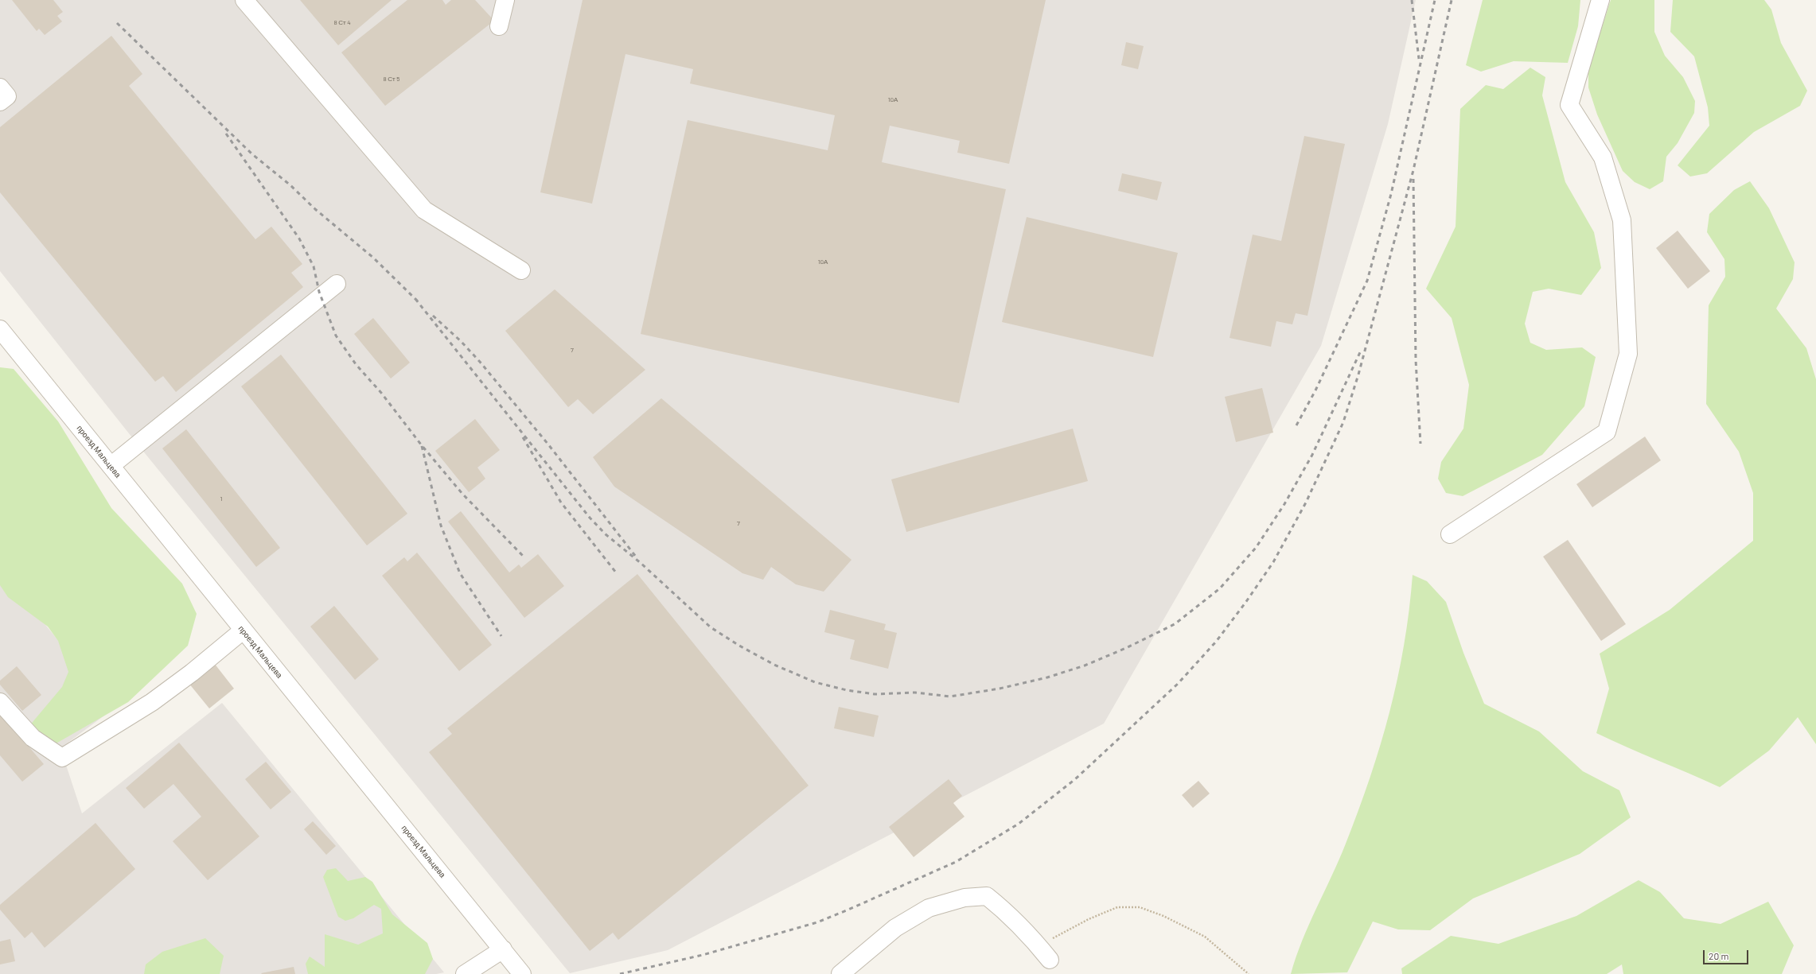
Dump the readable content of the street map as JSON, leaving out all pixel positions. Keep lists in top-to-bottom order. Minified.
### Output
{"streets":{"street":["проезд Мальцева"]},"house_numbers":["8 Ст 4","8 Ст 5","10А","10А","7","1","7"],"scale_bar":"20 m"}
